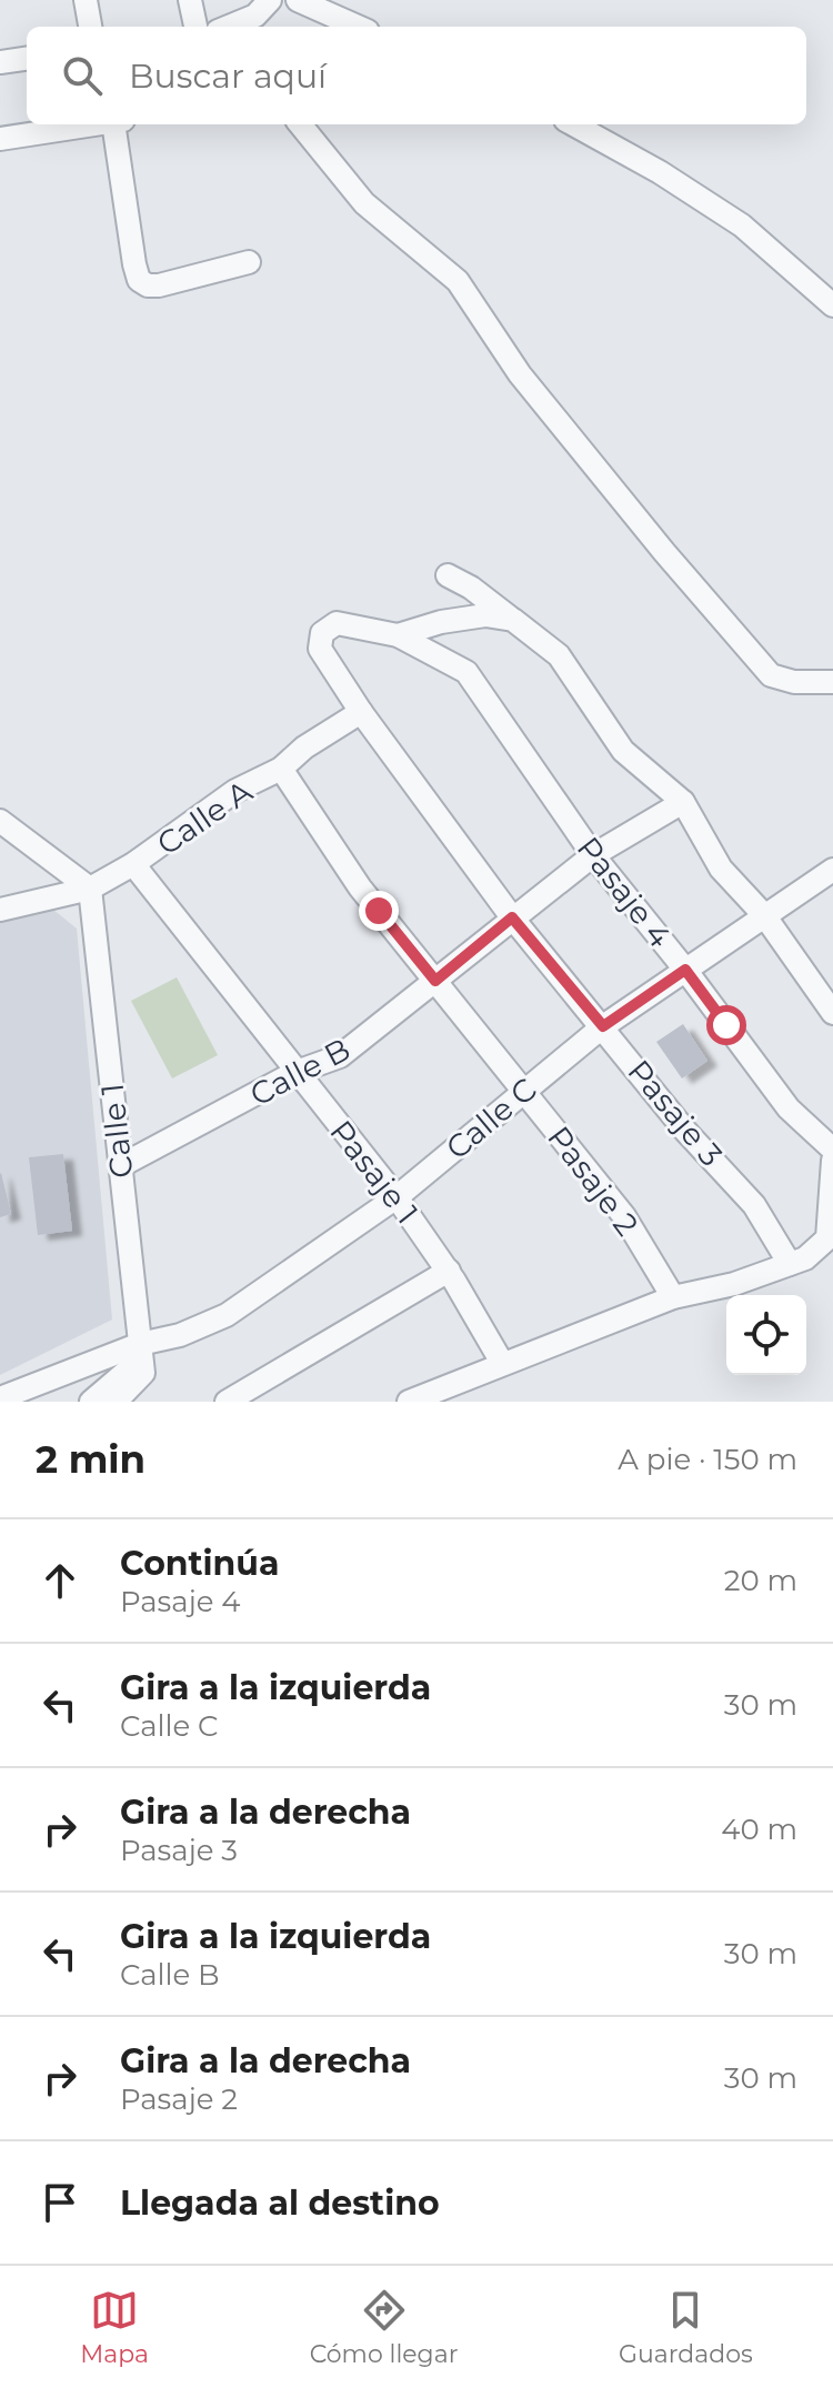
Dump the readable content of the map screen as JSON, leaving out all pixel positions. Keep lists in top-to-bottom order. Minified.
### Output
{"streets":{"street":["Calle A","Pasaje 4","Calle B","Pasaje 3","Calle C","Calle 1","Pasaje 1","Pasaje 2"]},"crossings":[["Calle A","Pasaje 3"],["Calle A","Calle 1"],["Calle A","Pasaje 1"],["Calle A","Pasaje 2"],["Pasaje 4","Calle B"],["Pasaje 4","Calle C"],["Calle B","Pasaje 3"],["Calle B","Calle 1"],["Calle B","Pasaje 1"],["Calle B","Pasaje 2"],["Pasaje 3","Calle C"],["Calle C","Calle 1"],["Calle C","Pasaje 1"],["Calle C","Pasaje 2"]],"page":{"search":"Buscar aquí","heading":["2 min","A pie · 150 m"],"list":[["Continúa","Pasaje 4","20 m"],["Gira a la izquierda","Calle C","30 m"],["Gira a la derecha","Pasaje 3","40 m"],["Gira a la izquierda","Calle B","30 m"],["Gira a la derecha","Pasaje 2","30 m"],"Llegada al destino"],"nav":["Mapa","Cómo llegar","Guardados"]}}
